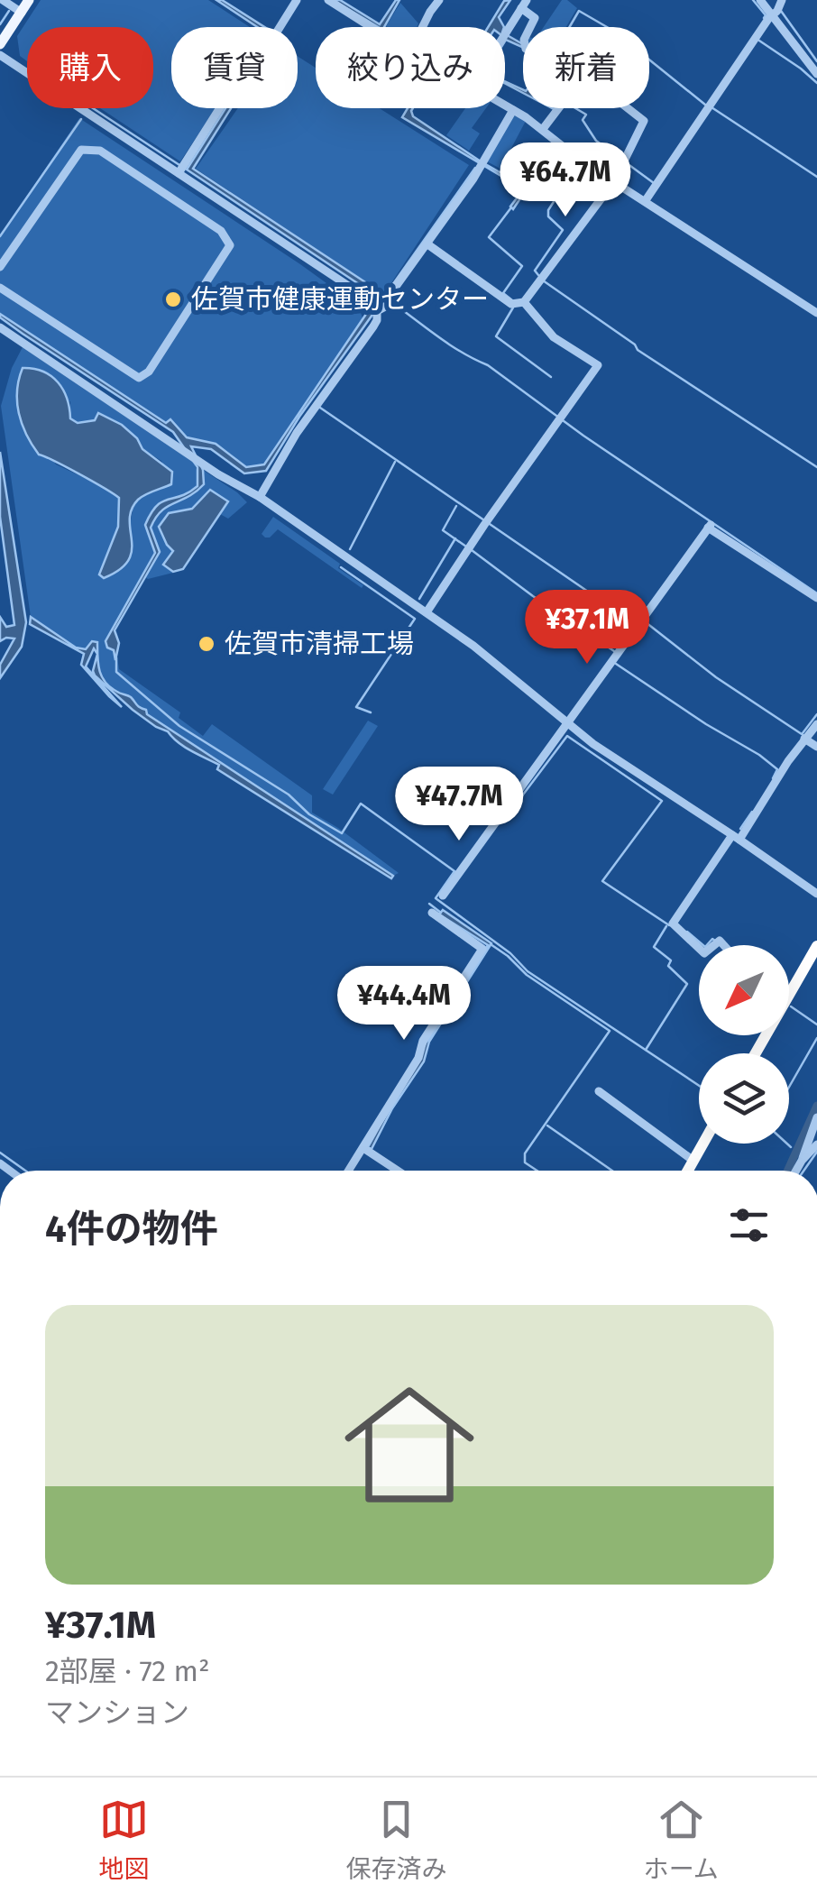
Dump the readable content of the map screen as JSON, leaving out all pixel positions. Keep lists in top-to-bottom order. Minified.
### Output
{"places":["佐賀市健康運動センター","佐賀市清掃工場"],"north":"bottom left","page":{"chip":["購入","賃貸","絞り込み","新着"],"price":["¥64.7M","¥37.1M","¥47.7M","¥44.4M"],"heading":"4件の物件","list":[{"name":"¥37.1M","note":"2部屋 · 72 m² · マンション"}],"tabs":["地図","保存済み","ホーム"]}}
